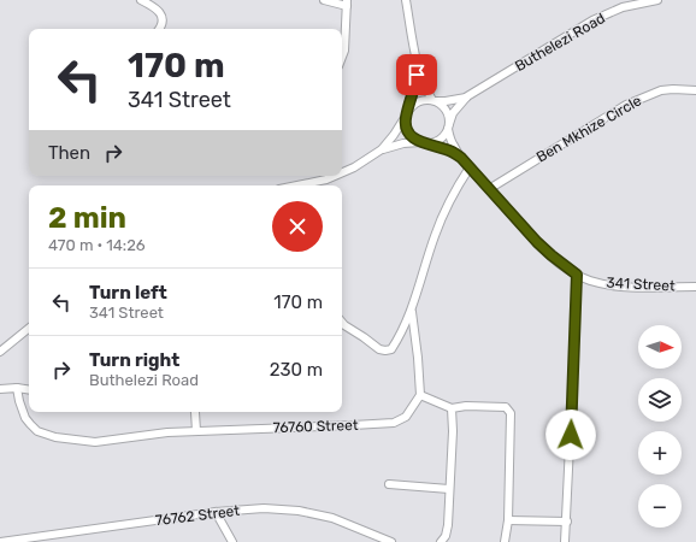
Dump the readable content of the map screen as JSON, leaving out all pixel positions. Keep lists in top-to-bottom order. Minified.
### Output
{"streets":{"street":["Buthelezi Road","Ben Mkhize Circle","341 Street","76760 Street","76762 Street"]},"crossings":[["Buthelezi Road","341 Street"],["Ben Mkhize Circle","341 Street"]],"north":"right","page":{"turn":["170 m","341 Street"],"then":"Then","heading":["2 min","470 m · 14:26"],"list":[{"name":"Turn left","note":"341 Street","value":"170 m"},{"name":"Turn right","note":"Buthelezi Road","value":"230 m"}],"map_buttons":["+","−"]}}
